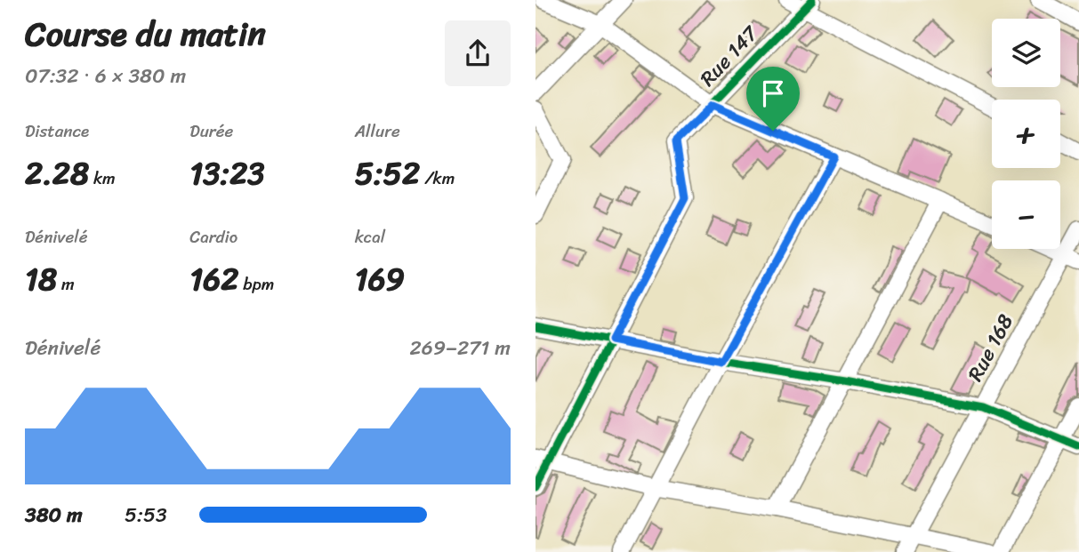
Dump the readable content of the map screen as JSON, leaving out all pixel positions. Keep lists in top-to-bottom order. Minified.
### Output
{"streets":{"street":["Rue 147","Rue 168"]},"page":{"heading":["Course du matin","07:32 · 6 × 380 m"],"map_buttons":["+","−"],"stats":[["Distance","2.28 km"],["Durée","13:23"],["Allure","5:52 /km"],["Dénivelé","18 m"],["Cardio","162 bpm"],["kcal","169"]],"chart":["Dénivelé","269–271 m"],"list":[{"name":"380 m","note":"5:53"}]}}
